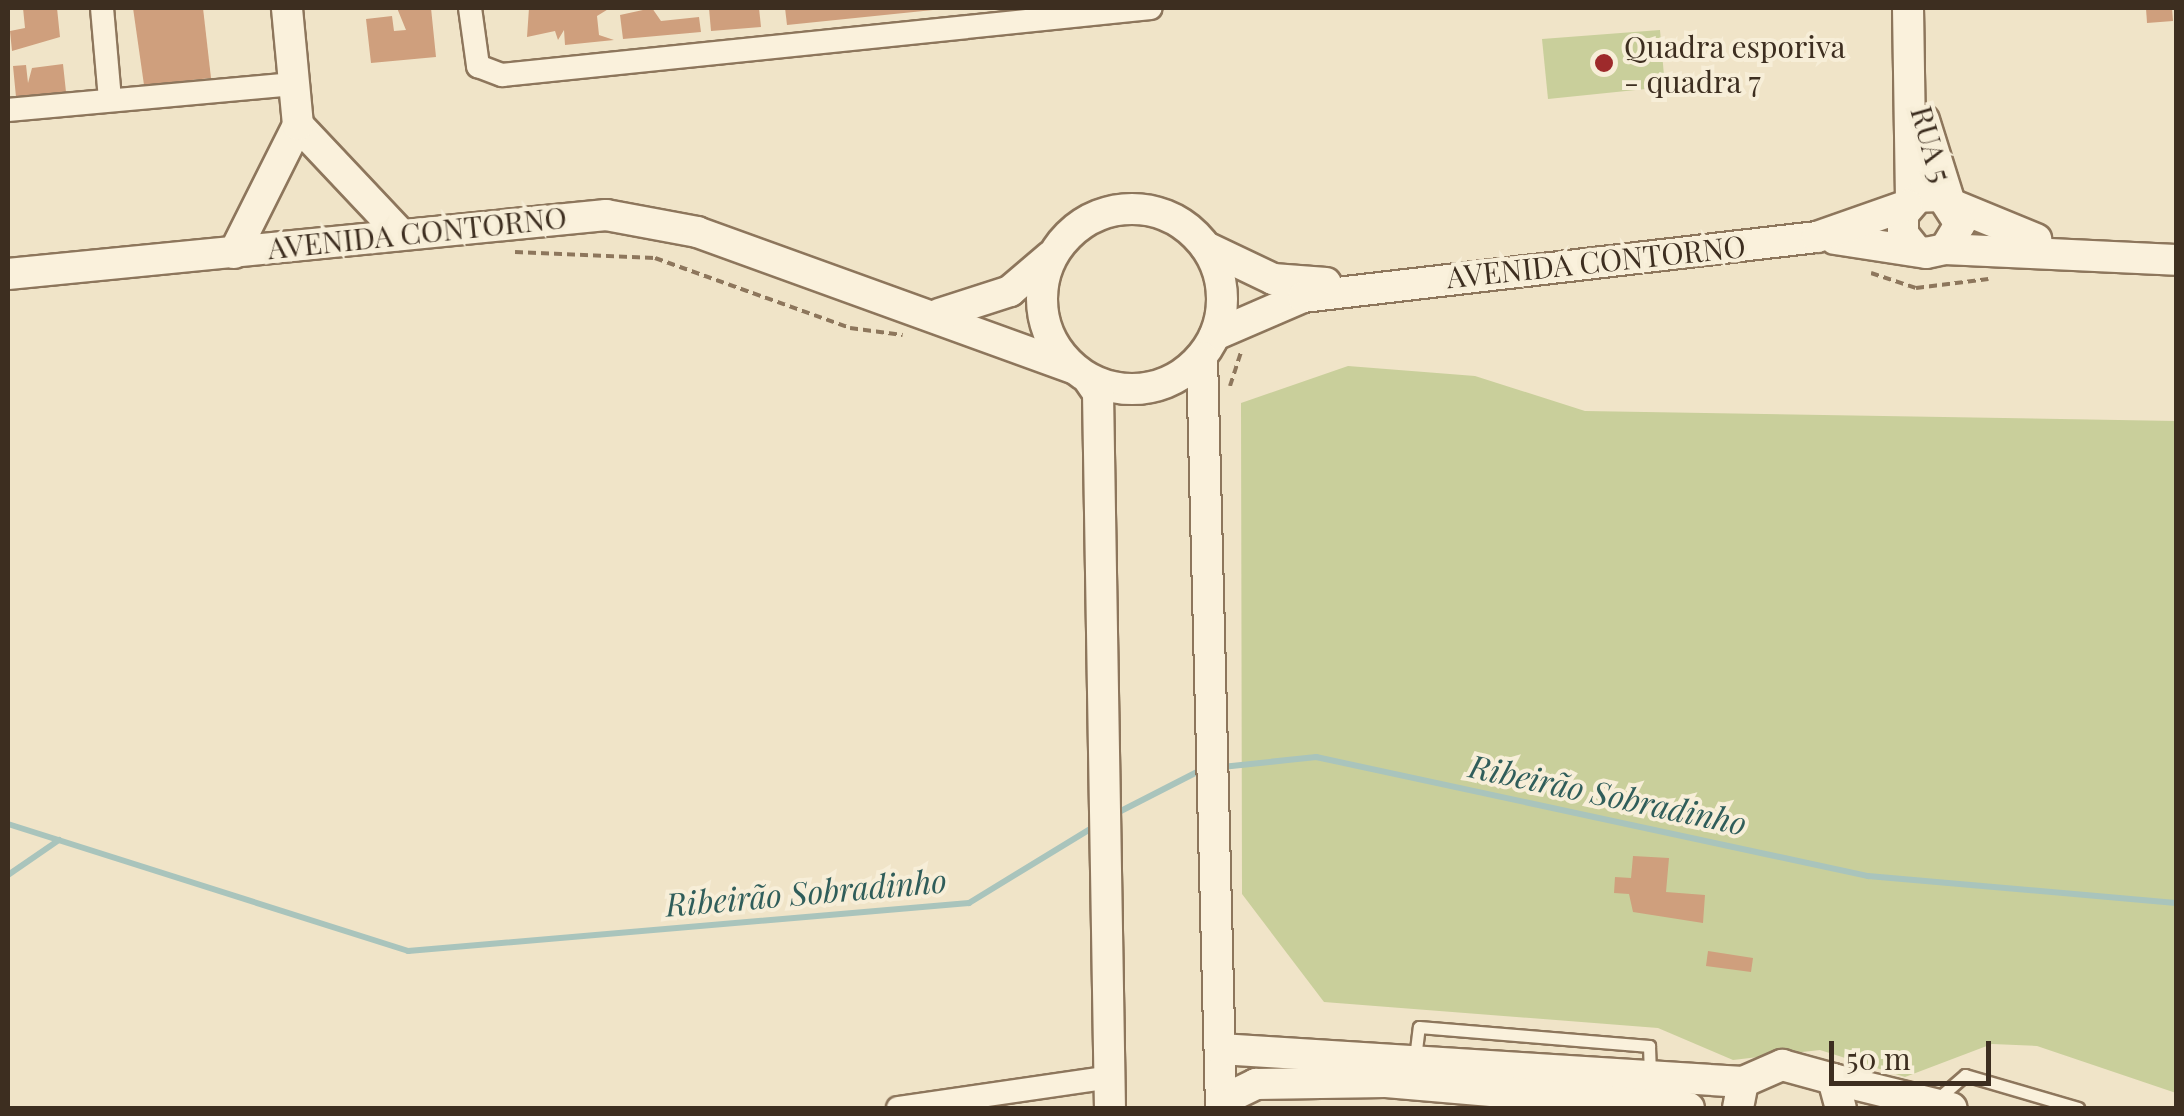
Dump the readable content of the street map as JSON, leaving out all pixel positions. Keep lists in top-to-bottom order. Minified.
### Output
{"streets":{"main road":["RUA 5","AVENIDA CONTORNO"]},"crossings":[["RUA 5","AVENIDA CONTORNO"]],"water":["Ribeirão Sobradinho"],"places":["Quadra esporiva - quadra 7"],"scale_bar":"50 m"}
